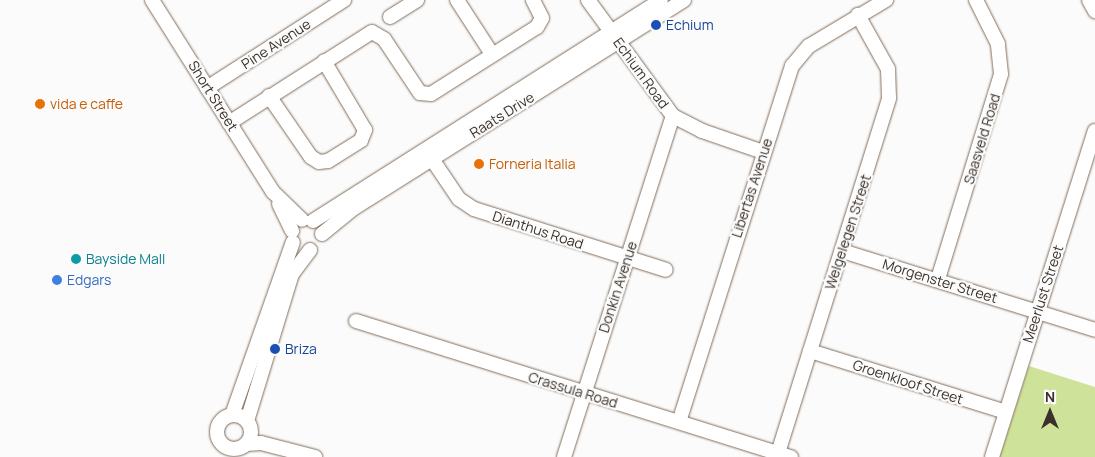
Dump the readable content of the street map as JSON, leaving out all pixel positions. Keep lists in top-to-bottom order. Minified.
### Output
{"streets":{"street":["Pine Avenue","Echium Road","Short Street","Raats Drive","Saasveld Road","Libertas Avenue","Dianthus Road","Welgelegen Street","Morgenster Street","Donkin Avenue","Meerlust Street","Groenkloof Street","Crassula Road"]},"crossings":[["Pine Avenue","Short Street"],["Echium Road","Raats Drive"],["Echium Road","Libertas Avenue"],["Echium Road","Donkin Avenue"],["Short Street","Raats Drive"],["Raats Drive","Dianthus Road"],["Saasveld Road","Morgenster Street"],["Libertas Avenue","Welgelegen Street"],["Libertas Avenue","Crassula Road"],["Dianthus Road","Donkin Avenue"],["Welgelegen Street","Morgenster Street"],["Welgelegen Street","Groenkloof Street"],["Welgelegen Street","Crassula Road"],["Morgenster Street","Meerlust Street"],["Donkin Avenue","Crassula Road"],["Meerlust Street","Groenkloof Street"]],"places":["Echium","vida e caffe","Forneria Italia","Bayside Mall","Edgars","Briza"],"north":"top"}
